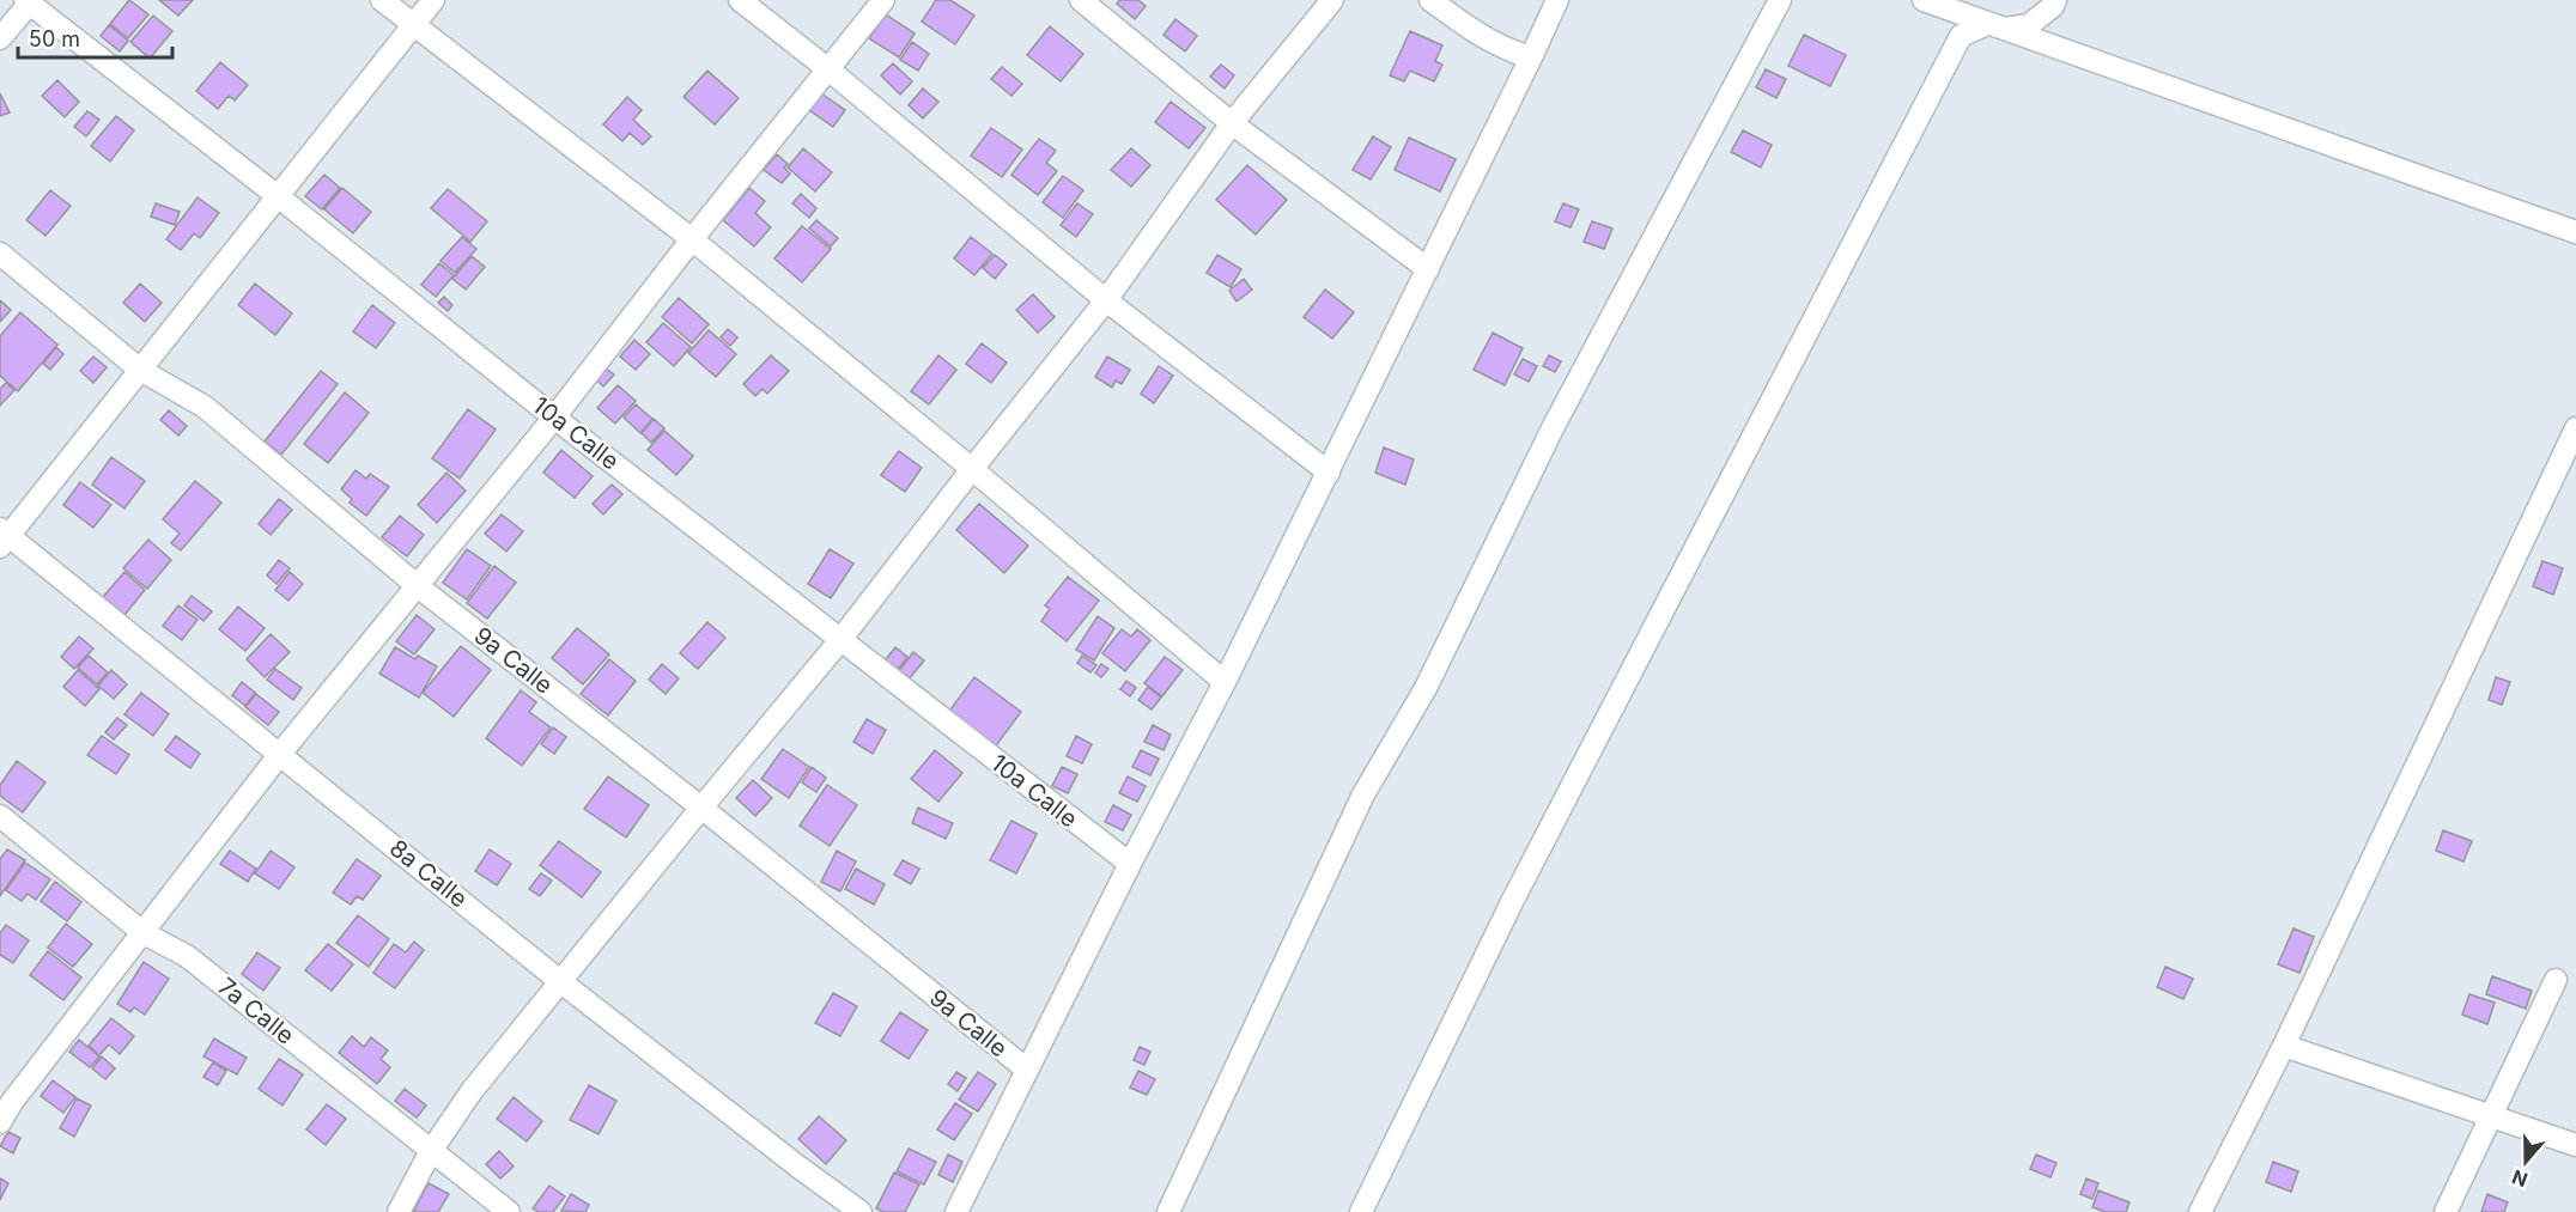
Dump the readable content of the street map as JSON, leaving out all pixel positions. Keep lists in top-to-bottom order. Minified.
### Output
{"streets":{"street":["10a Calle","9a Calle","8a Calle","7a Calle"]},"scale_bar":"50 m","north":"bottom"}
